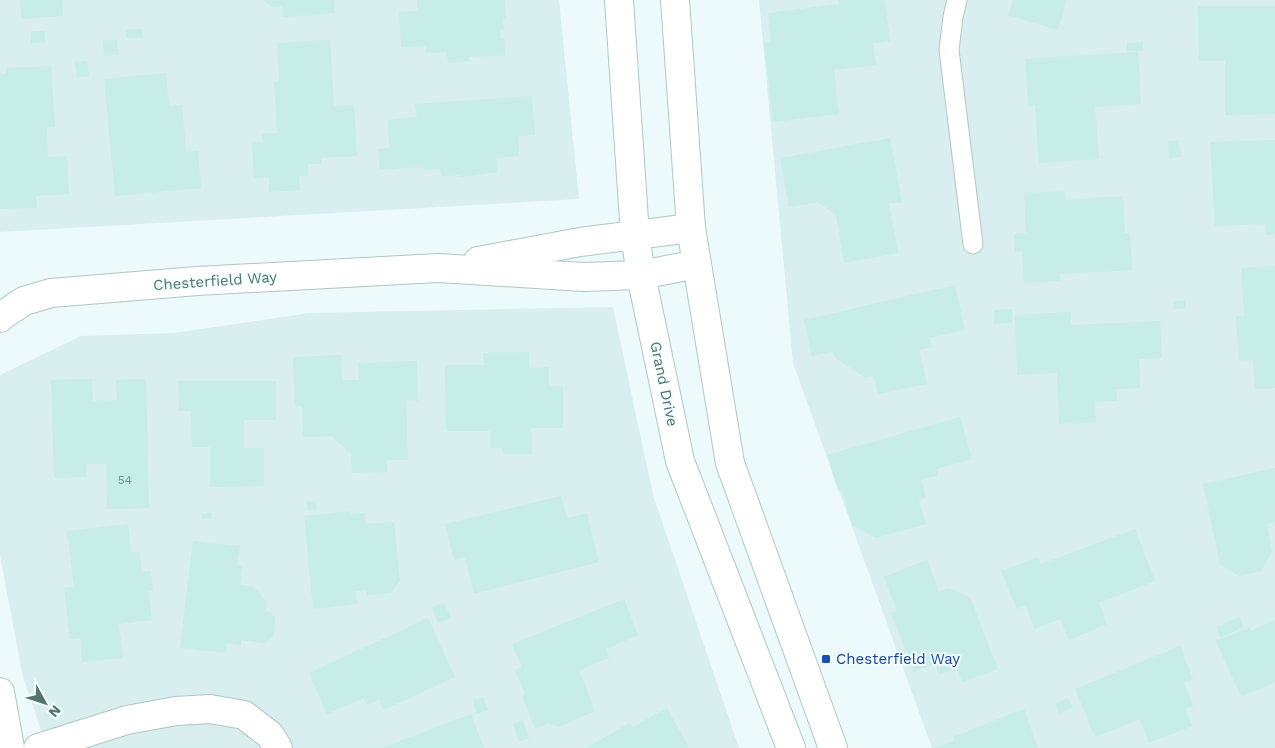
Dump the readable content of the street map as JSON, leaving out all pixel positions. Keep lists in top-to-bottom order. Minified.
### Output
{"streets":{"main road":["Chesterfield Way","Grand Drive"]},"crossings":[["Chesterfield Way","Grand Drive"]],"places":{"transit":["Chesterfield Way"]},"house_numbers":["54"],"north":"bottom right"}
